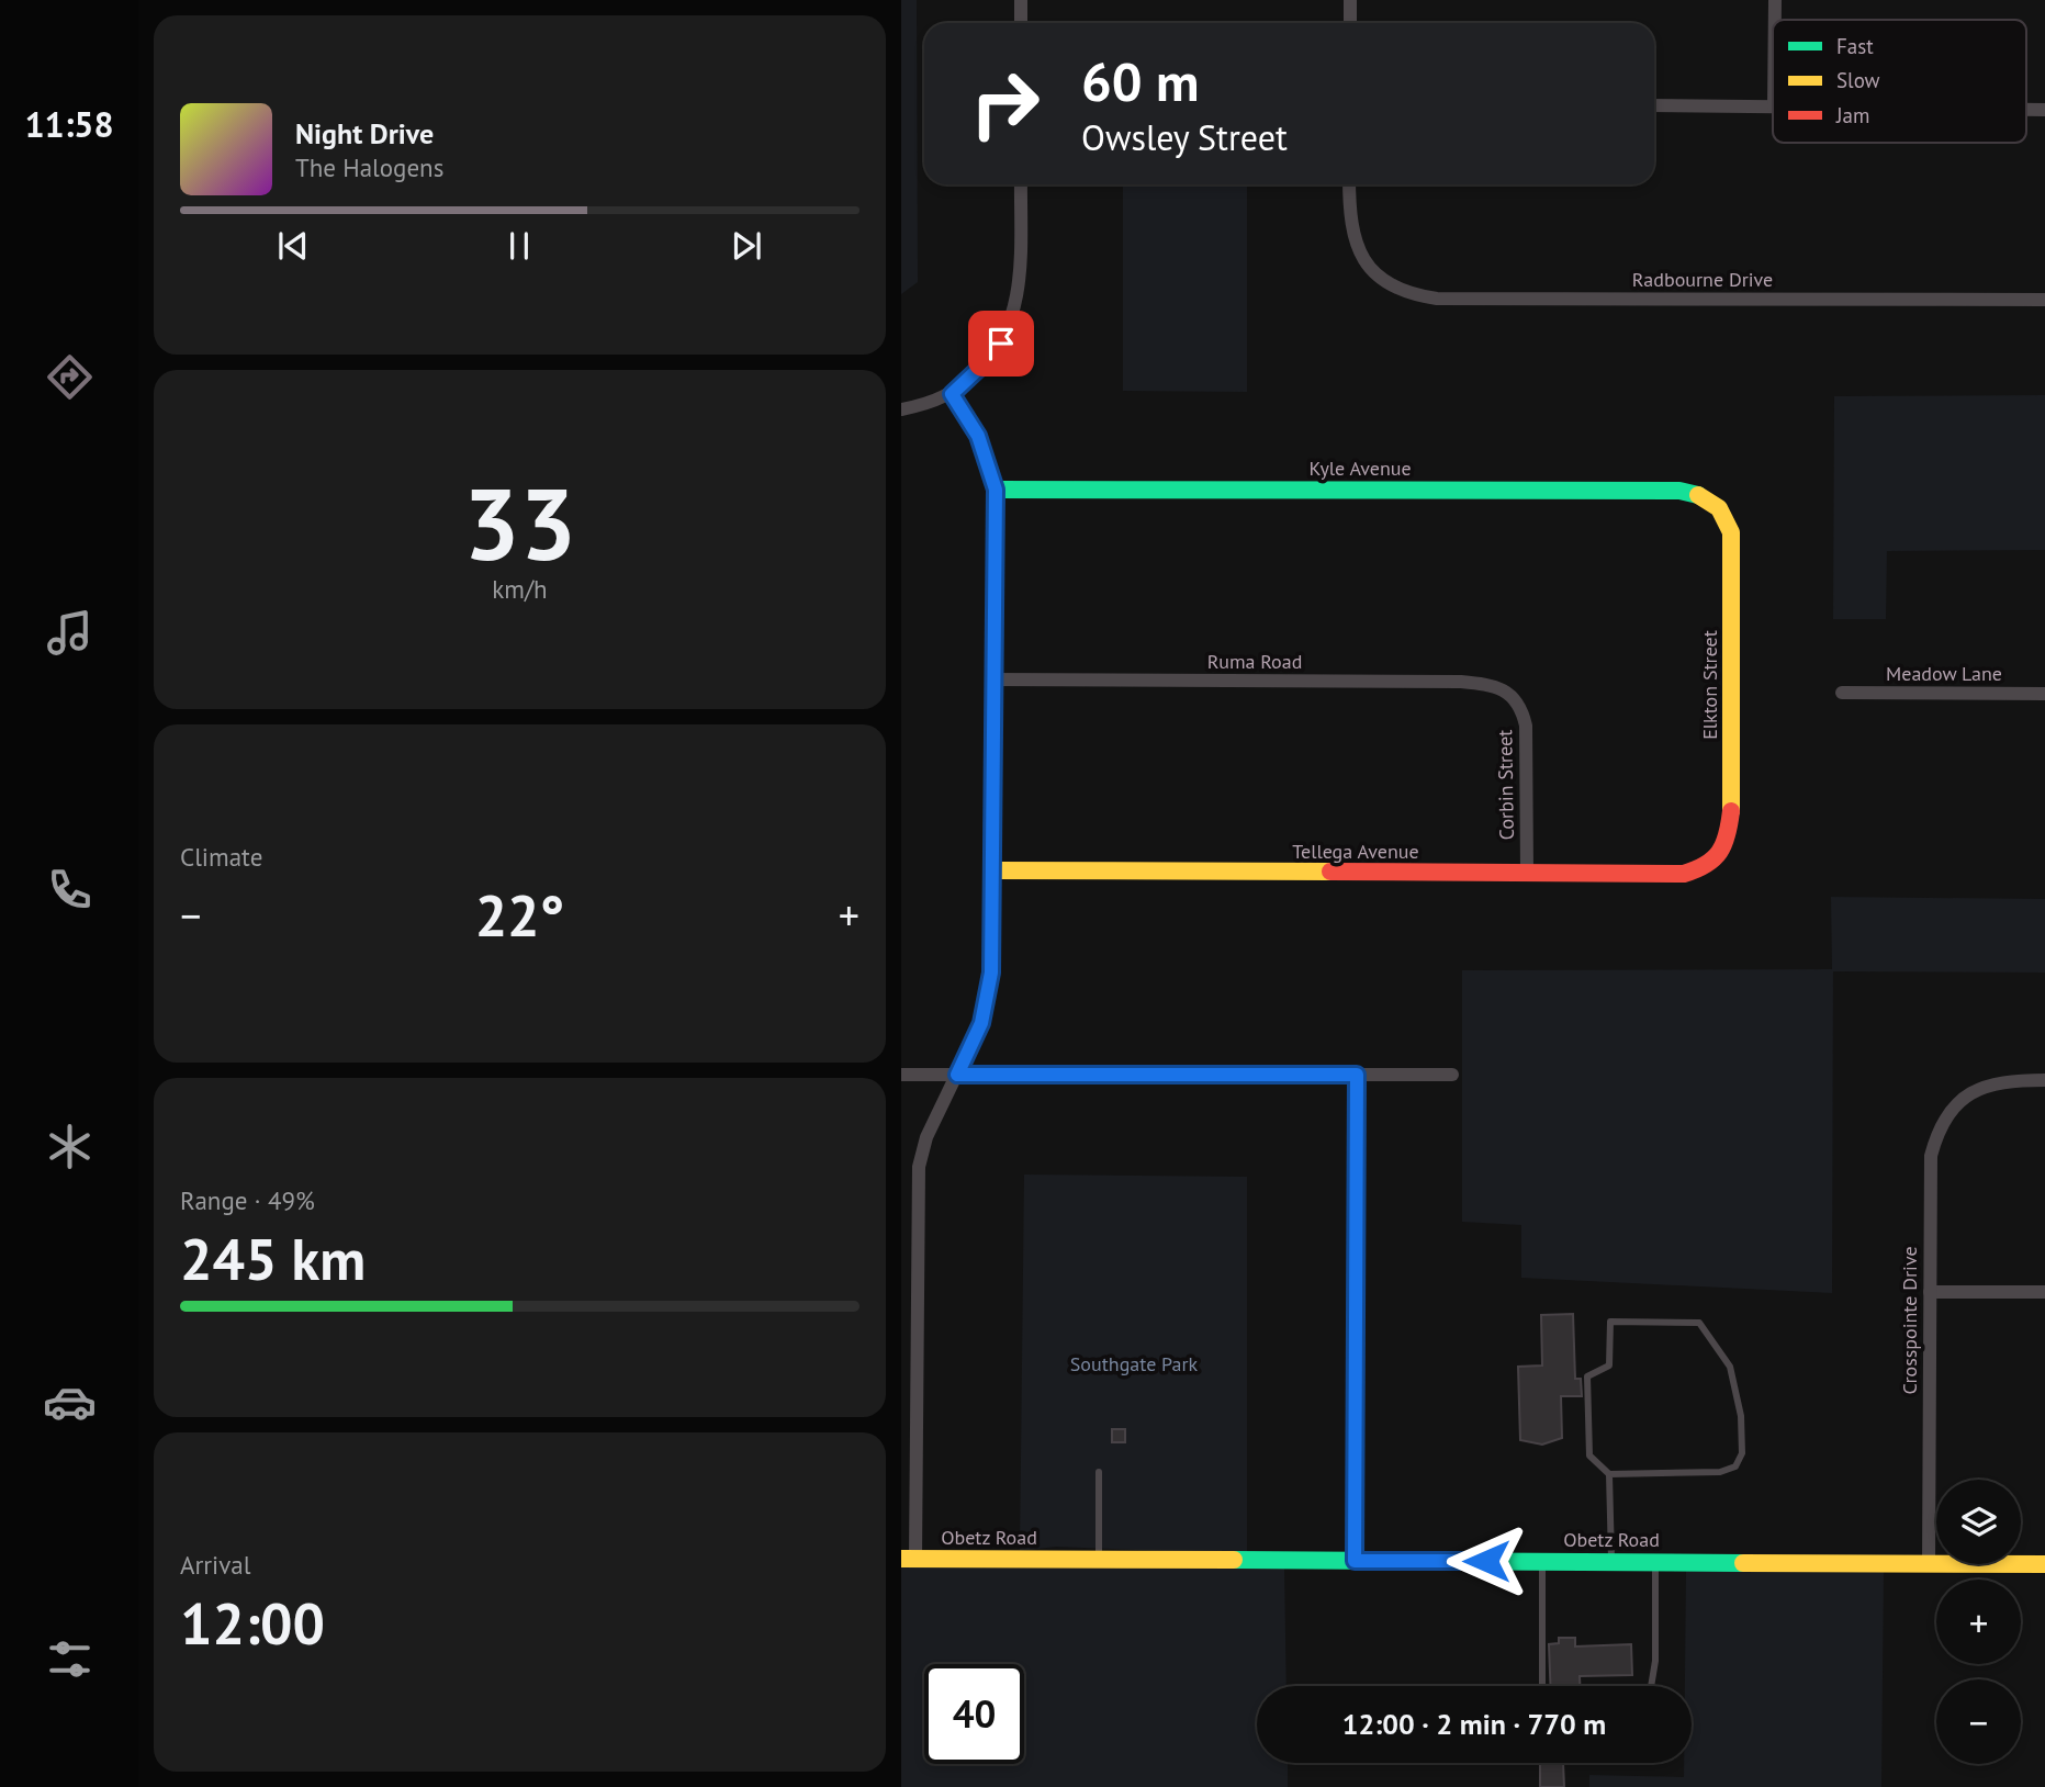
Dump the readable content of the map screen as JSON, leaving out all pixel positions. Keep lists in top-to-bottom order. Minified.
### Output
{"streets":{"street":["Radbourne Drive","Kyle Avenue","Ruma Road","Meadow Lane","Elkton Street","Corbin Street","Tellega Avenue","Crosspointe Drive","Obetz Road"]},"crossings":[["Kyle Avenue","Elkton Street"],["Ruma Road","Corbin Street"],["Elkton Street","Tellega Avenue"],["Corbin Street","Tellega Avenue"],["Crosspointe Drive","Obetz Road"]],"parks":["Southgate Park"],"legend":["Fast","Slow","Jam"],"page":{"tabs":"11:58","turn":["60 m","Owsley Street"],"song":["Night Drive","The Halogens"],"tile":[["33","km/h"],"Climate",["Range · 49%","245 km"],["Arrival","12:00"]],"heat":["−","22°","+"],"map_buttons":["+","−"],"limit":"40","trip":"12:00 · 2 min · 770 m"}}
